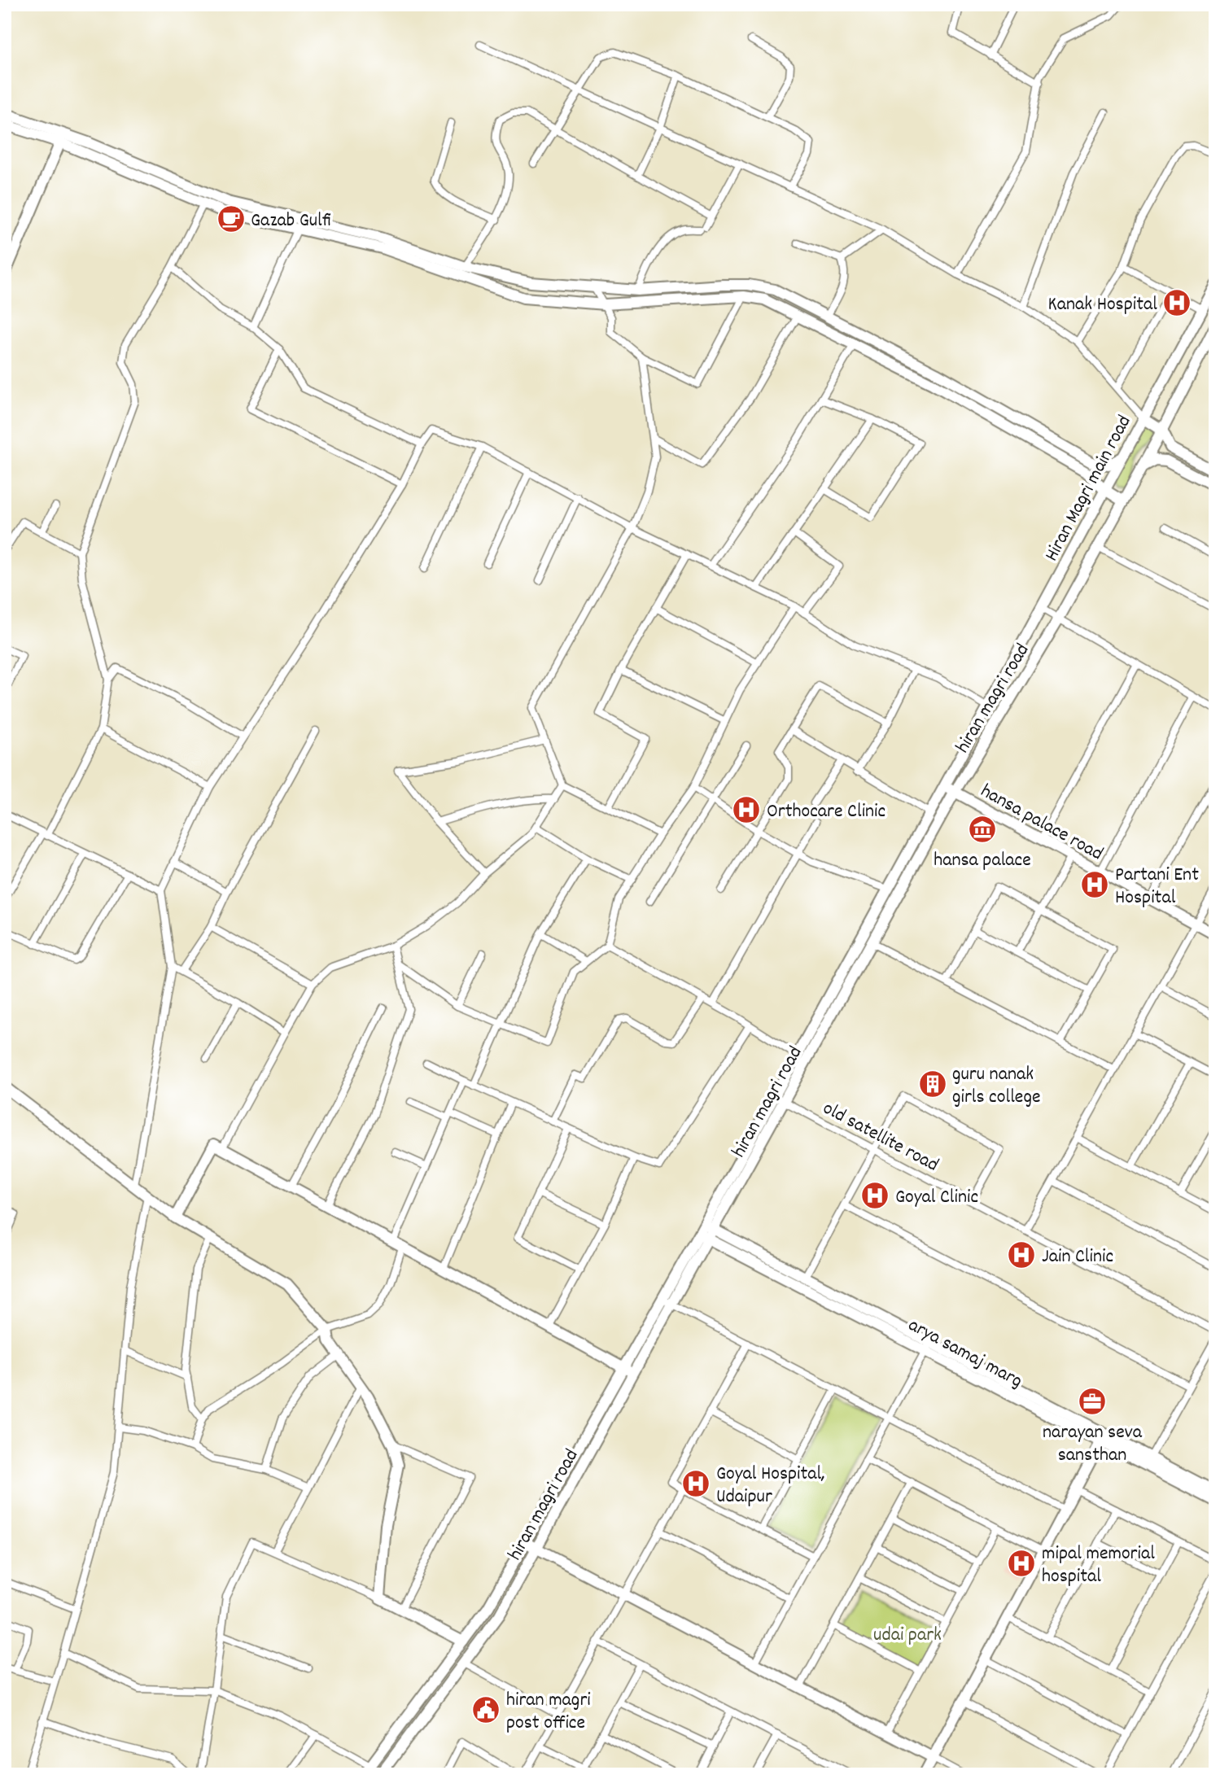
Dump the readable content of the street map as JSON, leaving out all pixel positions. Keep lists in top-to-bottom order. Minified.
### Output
{"streets":{"street":["Hiran Magri main road","hiran magri road","hansa palace road","old satellite road","arya samaj marg"]},"crossings":[["Hiran Magri main road","hiran magri road"],["Hiran Magri main road","hansa palace road"],["Hiran Magri main road","old satellite road"],["hiran magri road","hansa palace road"],["hiran magri road","old satellite road"],["hiran magri road","arya samaj marg"]],"parks":["udai park"],"places":{"cafe":["Gazab Gulfi"],"hospital":["Kanak Hospital","Orthocare Clinic","Partani Ent Hospital","Goyal Clinic","Jain Clinic","Goyal Hospital, Udaipur","mipal memorial hospital"],"museum":["hansa palace"],"building":["guru nanak girls college"],"office":["narayan seva sansthan"],"public building":["hiran magri post office"]}}
